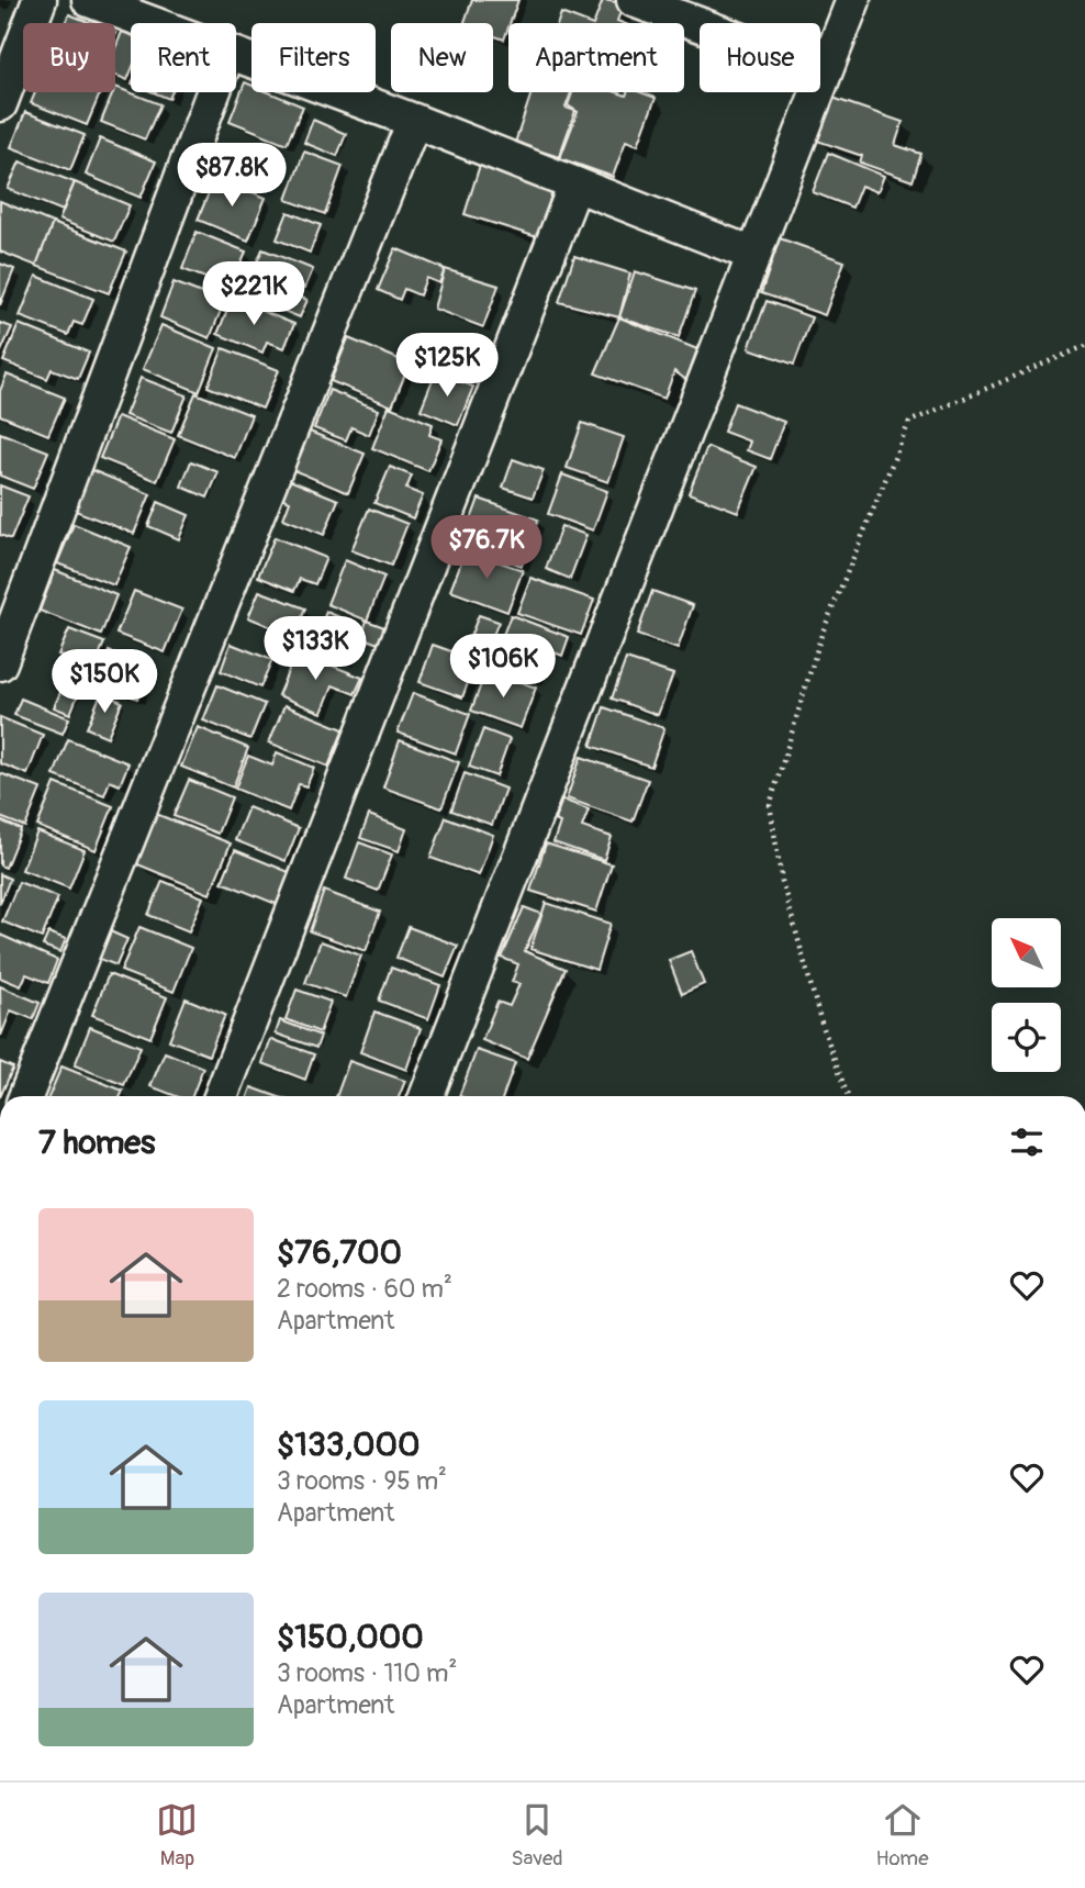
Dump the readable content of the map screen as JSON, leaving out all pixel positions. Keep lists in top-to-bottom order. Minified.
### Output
{"north":"top left","page":{"chip":["Buy","Rent","Filters","New","Apartment","House"],"price":["$87.8K","$221K","$125K","$76.7K","$133K","$106K","$150K"],"heading":"7 homes","list":[{"name":"$76,700","note":"2 rooms · 60 m² · Apartment"},{"name":"$133,000","note":"3 rooms · 95 m² · Apartment"},{"name":"$150,000","note":"3 rooms · 110 m² · Apartment"}],"tabs":["Map","Saved","Home"]}}
